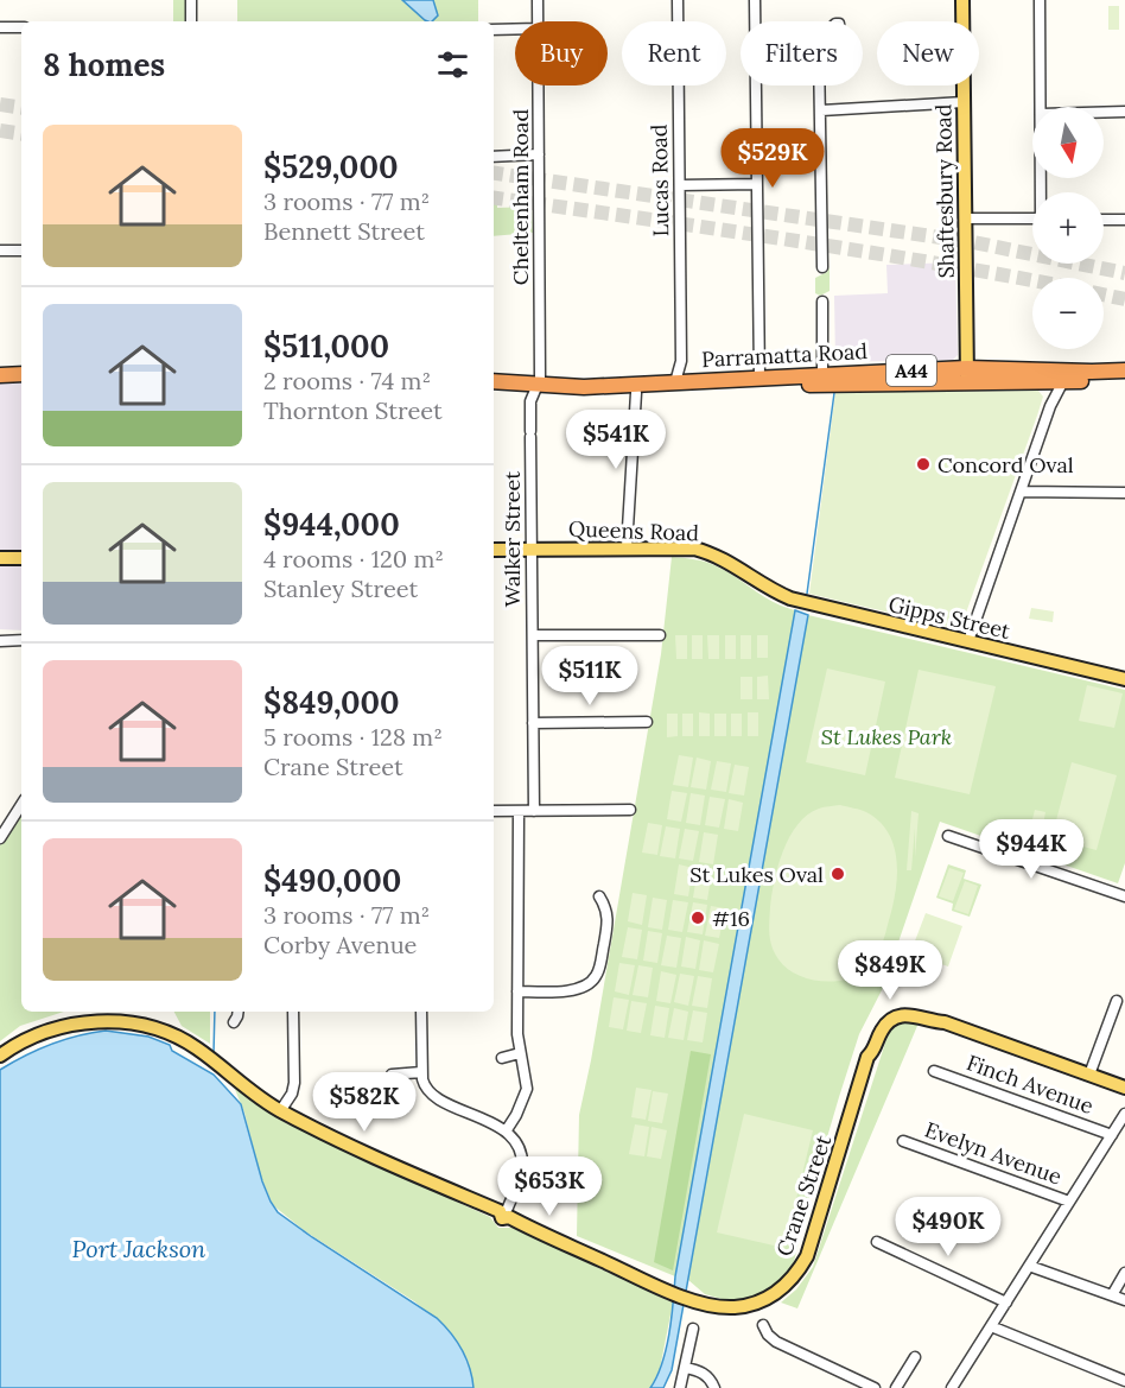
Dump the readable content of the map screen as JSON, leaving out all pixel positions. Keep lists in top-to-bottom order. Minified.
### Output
{"streets":{"highway":["Parramatta Road","A44"],"main road":["Shaftesbury Road","Queens Road","Gipps Street","Crane Street"],"street":["Lucas Road","Cheltenham Road","Walker Street","Finch Avenue","Evelyn Avenue"]},"crossings":[["Lucas Road","Parramatta Road"],["Shaftesbury Road","Parramatta Road"],["Cheltenham Road","Parramatta Road"],["Cheltenham Road","Walker Street"],["Parramatta Road","Walker Street"],["Queens Road","Walker Street"],["Queens Road","Gipps Street"]],"water":["Port Jackson"],"parks":["St Lukes Park"],"places":["Concord Oval","St Lukes Oval","#16"],"north":"bottom","page":{"chip":["Buy","Rent","Filters","New"],"heading":"8 homes","map_buttons":["+","−"],"list":[{"name":"$529,000","note":"3 rooms · 77 m² · Bennett Street"},{"name":"$511,000","note":"2 rooms · 74 m² · Thornton Street"},{"name":"$944,000","note":"4 rooms · 120 m² · Stanley Street"},{"name":"$849,000","note":"5 rooms · 128 m² · Crane Street"},{"name":"$490,000","note":"3 rooms · 77 m² · Corby Avenue"}],"price":["$529K","$541K","$511K","$944K","$849K","$582K","$653K","$490K"]}}
